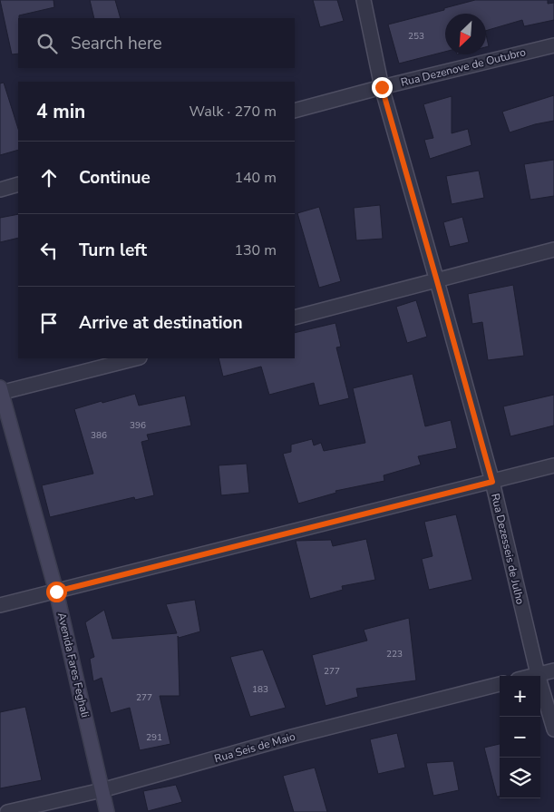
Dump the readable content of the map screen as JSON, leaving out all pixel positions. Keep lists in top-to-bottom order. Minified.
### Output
{"streets":{"street":["Rua Dezenove de Outubro","Rua Dezesseis de Julho","Avenida Fares Feghali","Rua Seis de Maio"]},"crossings":[["Rua Dezenove de Outubro","Rua Dezesseis de Julho"],["Avenida Fares Feghali","Rua Seis de Maio"]],"house_numbers":["253","396","386","223","277","183","277","291"],"north":"bottom left","page":{"search":"Search here","heading":["4 min","Walk · 270 m"],"list":[["Continue","140 m"],["Turn left","130 m"],"Arrive at destination"],"map_buttons":["+","−"]}}
